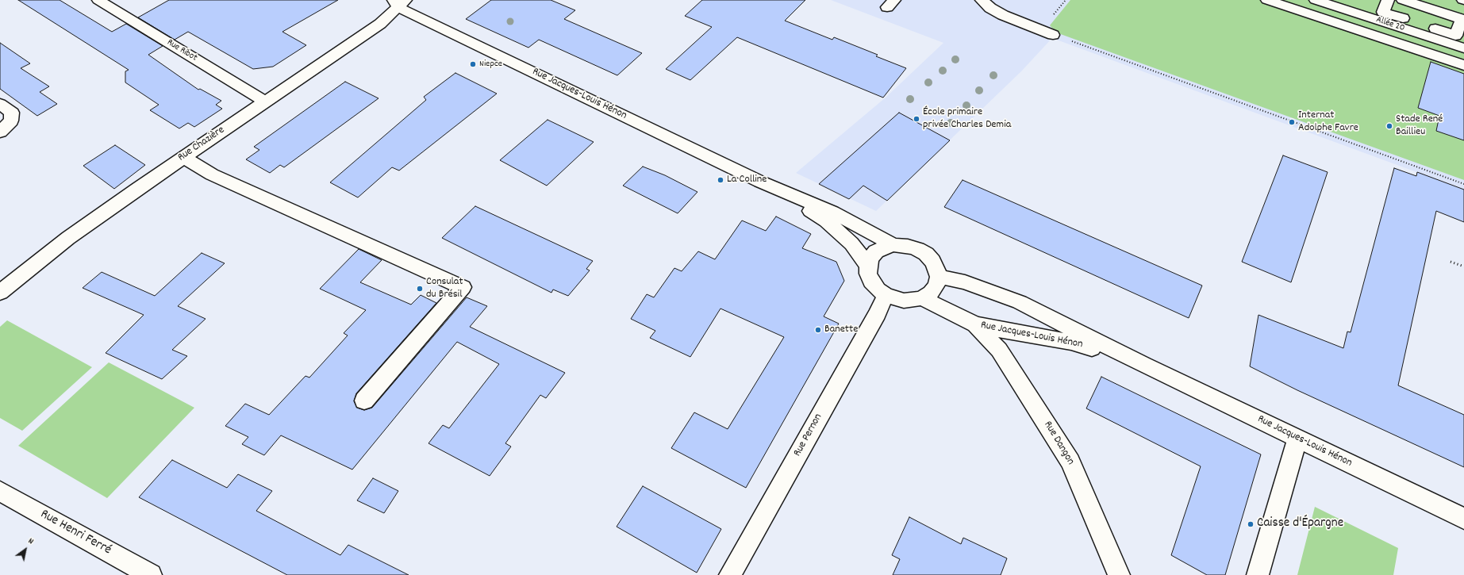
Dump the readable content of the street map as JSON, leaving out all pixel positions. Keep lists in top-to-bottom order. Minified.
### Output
{"streets":{"street":["Allée 20","Rue Ribot","Rue Jacques-Louis Hénon","Rue Chazière","Rue Pernon","Rue Dangon","Rue Henri Ferré"]},"crossings":[["Rue Ribot","Rue Chazière"],["Rue Jacques-Louis Hénon","Rue Chazière"],["Rue Jacques-Louis Hénon","Rue Pernon"],["Rue Jacques-Louis Hénon","Rue Dangon"]],"places":["Niepce","École primaire privée Charles Demia","Internat Adolphe Favre","Stade René Baillieu","La Colline","Consulat du Brésil","Banette","Caisse d'Épargne"],"north":"top right"}
